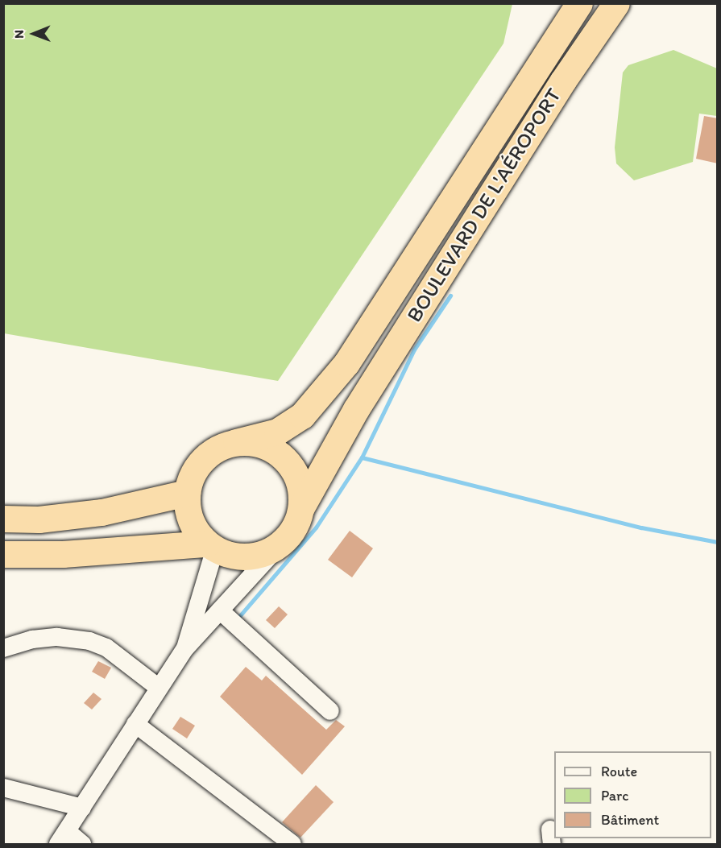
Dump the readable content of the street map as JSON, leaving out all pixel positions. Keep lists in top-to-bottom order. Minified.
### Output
{"streets":{"highway":["BOULEVARD DE L'AÉROPORT"]},"legend":["Route","Parc","Bâtiment"],"north":"left"}
